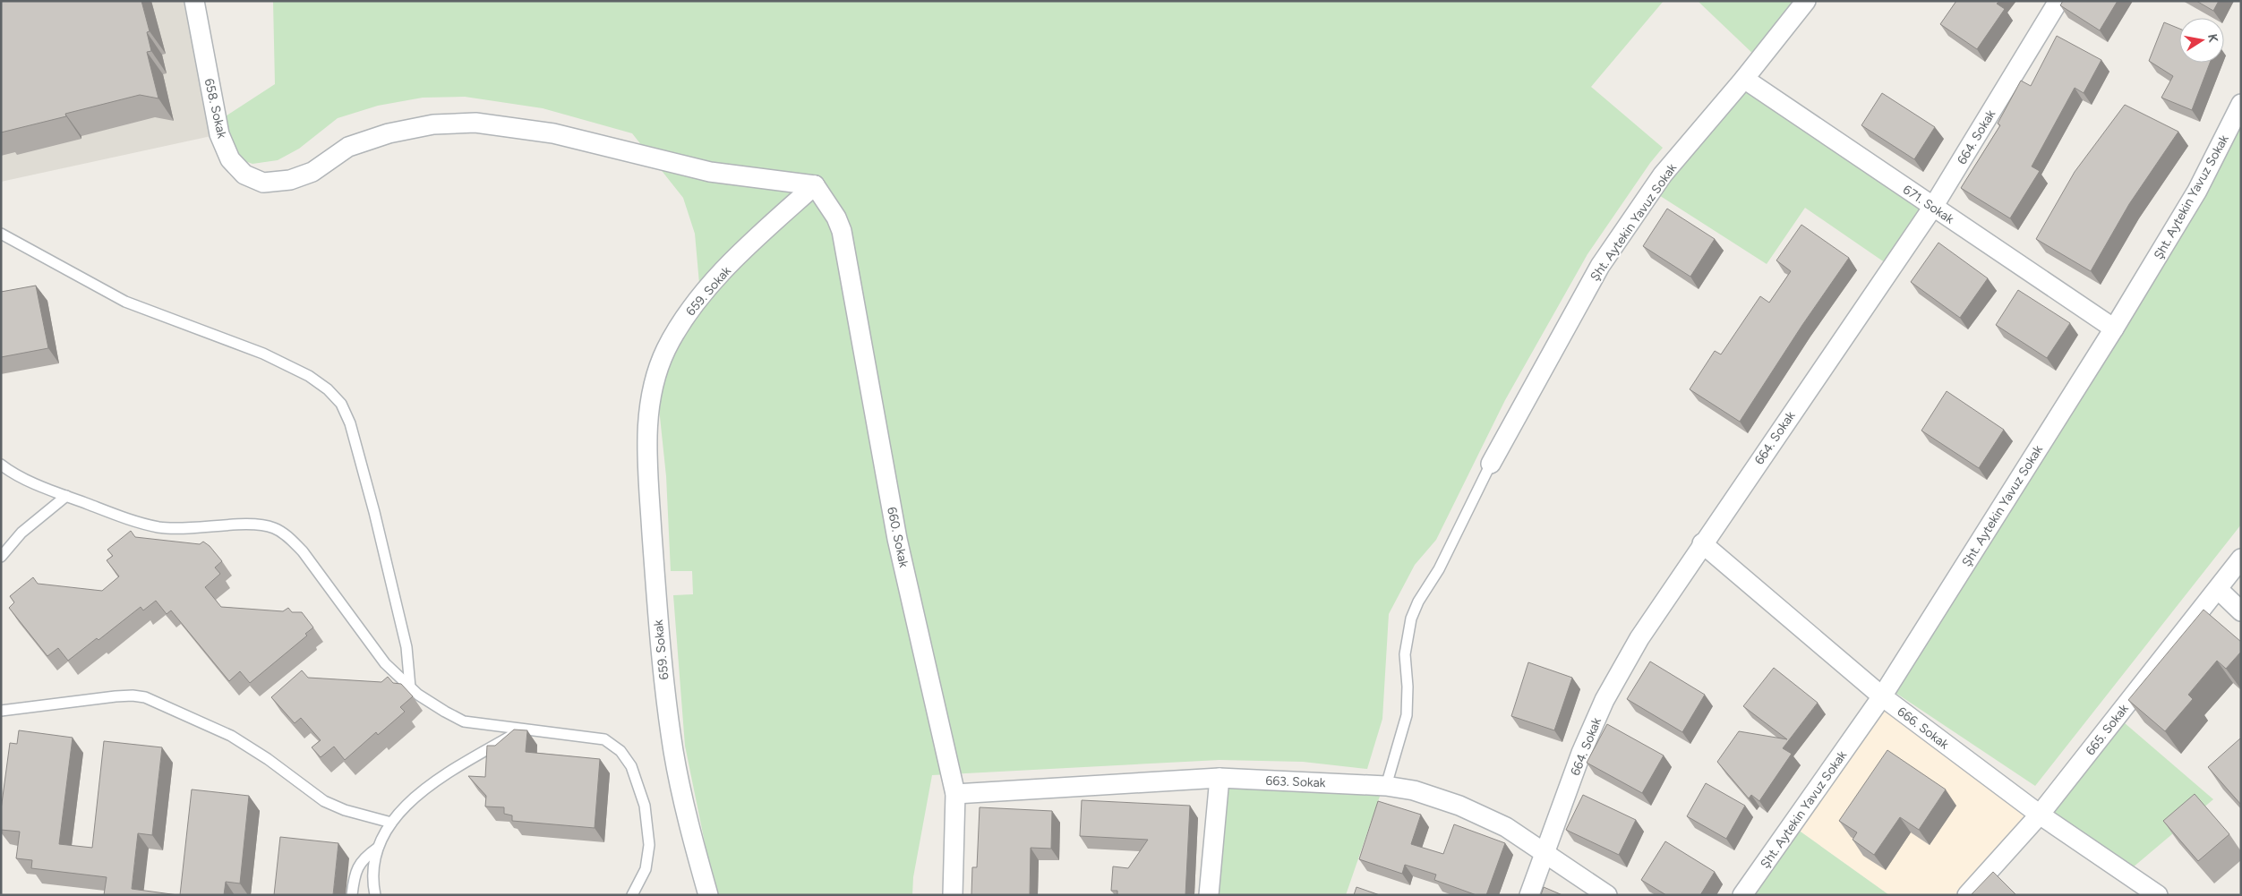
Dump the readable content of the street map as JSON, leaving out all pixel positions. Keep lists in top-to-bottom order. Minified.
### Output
{"streets":{"street":["658. Sokak","664. Sokak","Şht. Aytekin Yavuz Sokak","671. Sokak","659. Sokak","660. Sokak","666. Sokak","665. Sokak","663. Sokak"]},"crossings":[["658. Sokak","659. Sokak"],["658. Sokak","660. Sokak"],["664. Sokak","671. Sokak"],["664. Sokak","666. Sokak"],["664. Sokak","663. Sokak"],["Şht. Aytekin Yavuz Sokak","671. Sokak"],["Şht. Aytekin Yavuz Sokak","666. Sokak"],["659. Sokak","660. Sokak"],["660. Sokak","663. Sokak"],["666. Sokak","665. Sokak"]],"north":"right"}
